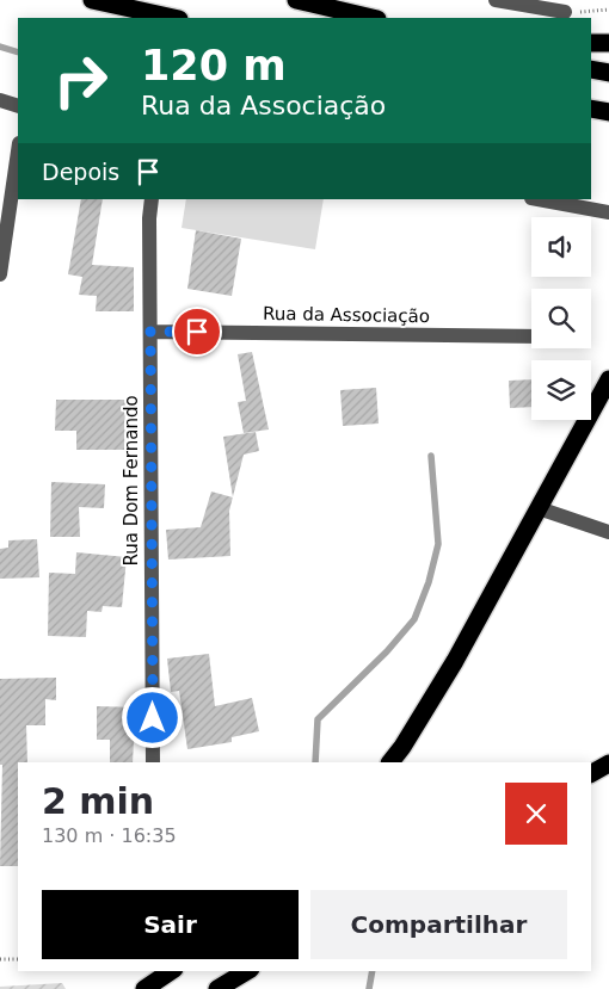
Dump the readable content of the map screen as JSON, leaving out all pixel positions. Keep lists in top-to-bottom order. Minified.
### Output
{"streets":{"street":["Rua da Associação","Rua Dom Fernando"]},"crossings":[["Rua da Associação","Rua Dom Fernando"]],"page":{"turn":["120 m","Rua da Associação"],"then":"Depois","heading":["2 min","130 m · 16:35"],"buttons":["Sair","Compartilhar"]}}
